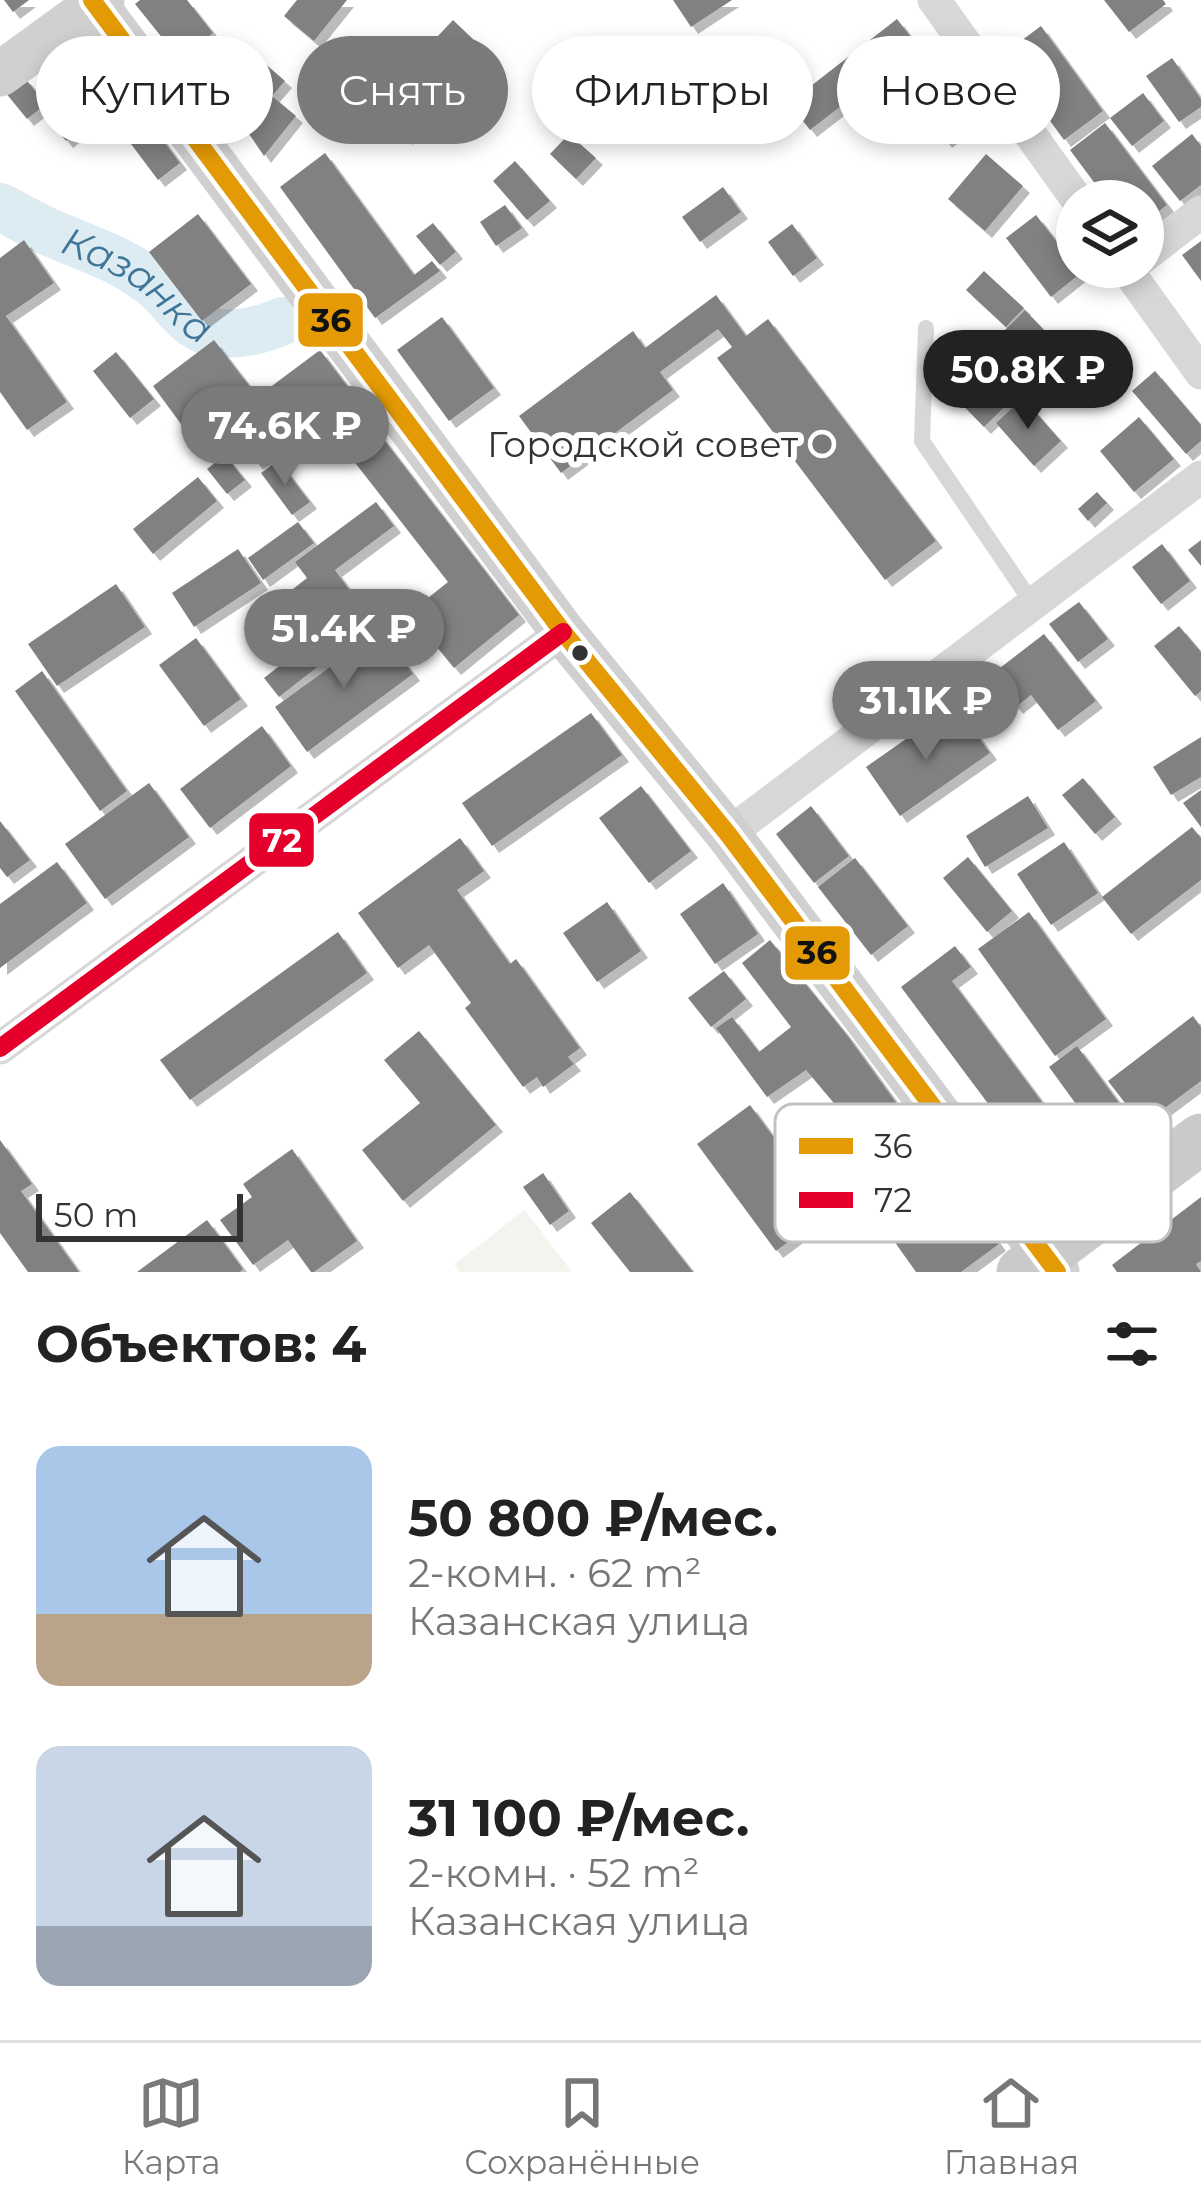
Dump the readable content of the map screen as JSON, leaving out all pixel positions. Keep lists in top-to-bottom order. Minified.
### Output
{"water":["Казанка"],"places":["Городской совет"],"lines":["transit line 36","transit line 72"],"legend":["36","72"],"scale_bar":"50 m","page":{"chip":["Купить","Снять","Фильтры","Новое"],"price":["50.8K ₽","74.6K ₽","51.4K ₽","31.1K ₽"],"scale":"50 m","heading":"Объектов: 4","list":[{"name":"50 800 ₽/мес.","note":"2-комн. · 62 m² · Казанская улица"},{"name":"31 100 ₽/мес.","note":"2-комн. · 52 m² · Казанская улица"}],"tabs":["Карта","Сохранённые","Главная"]}}
